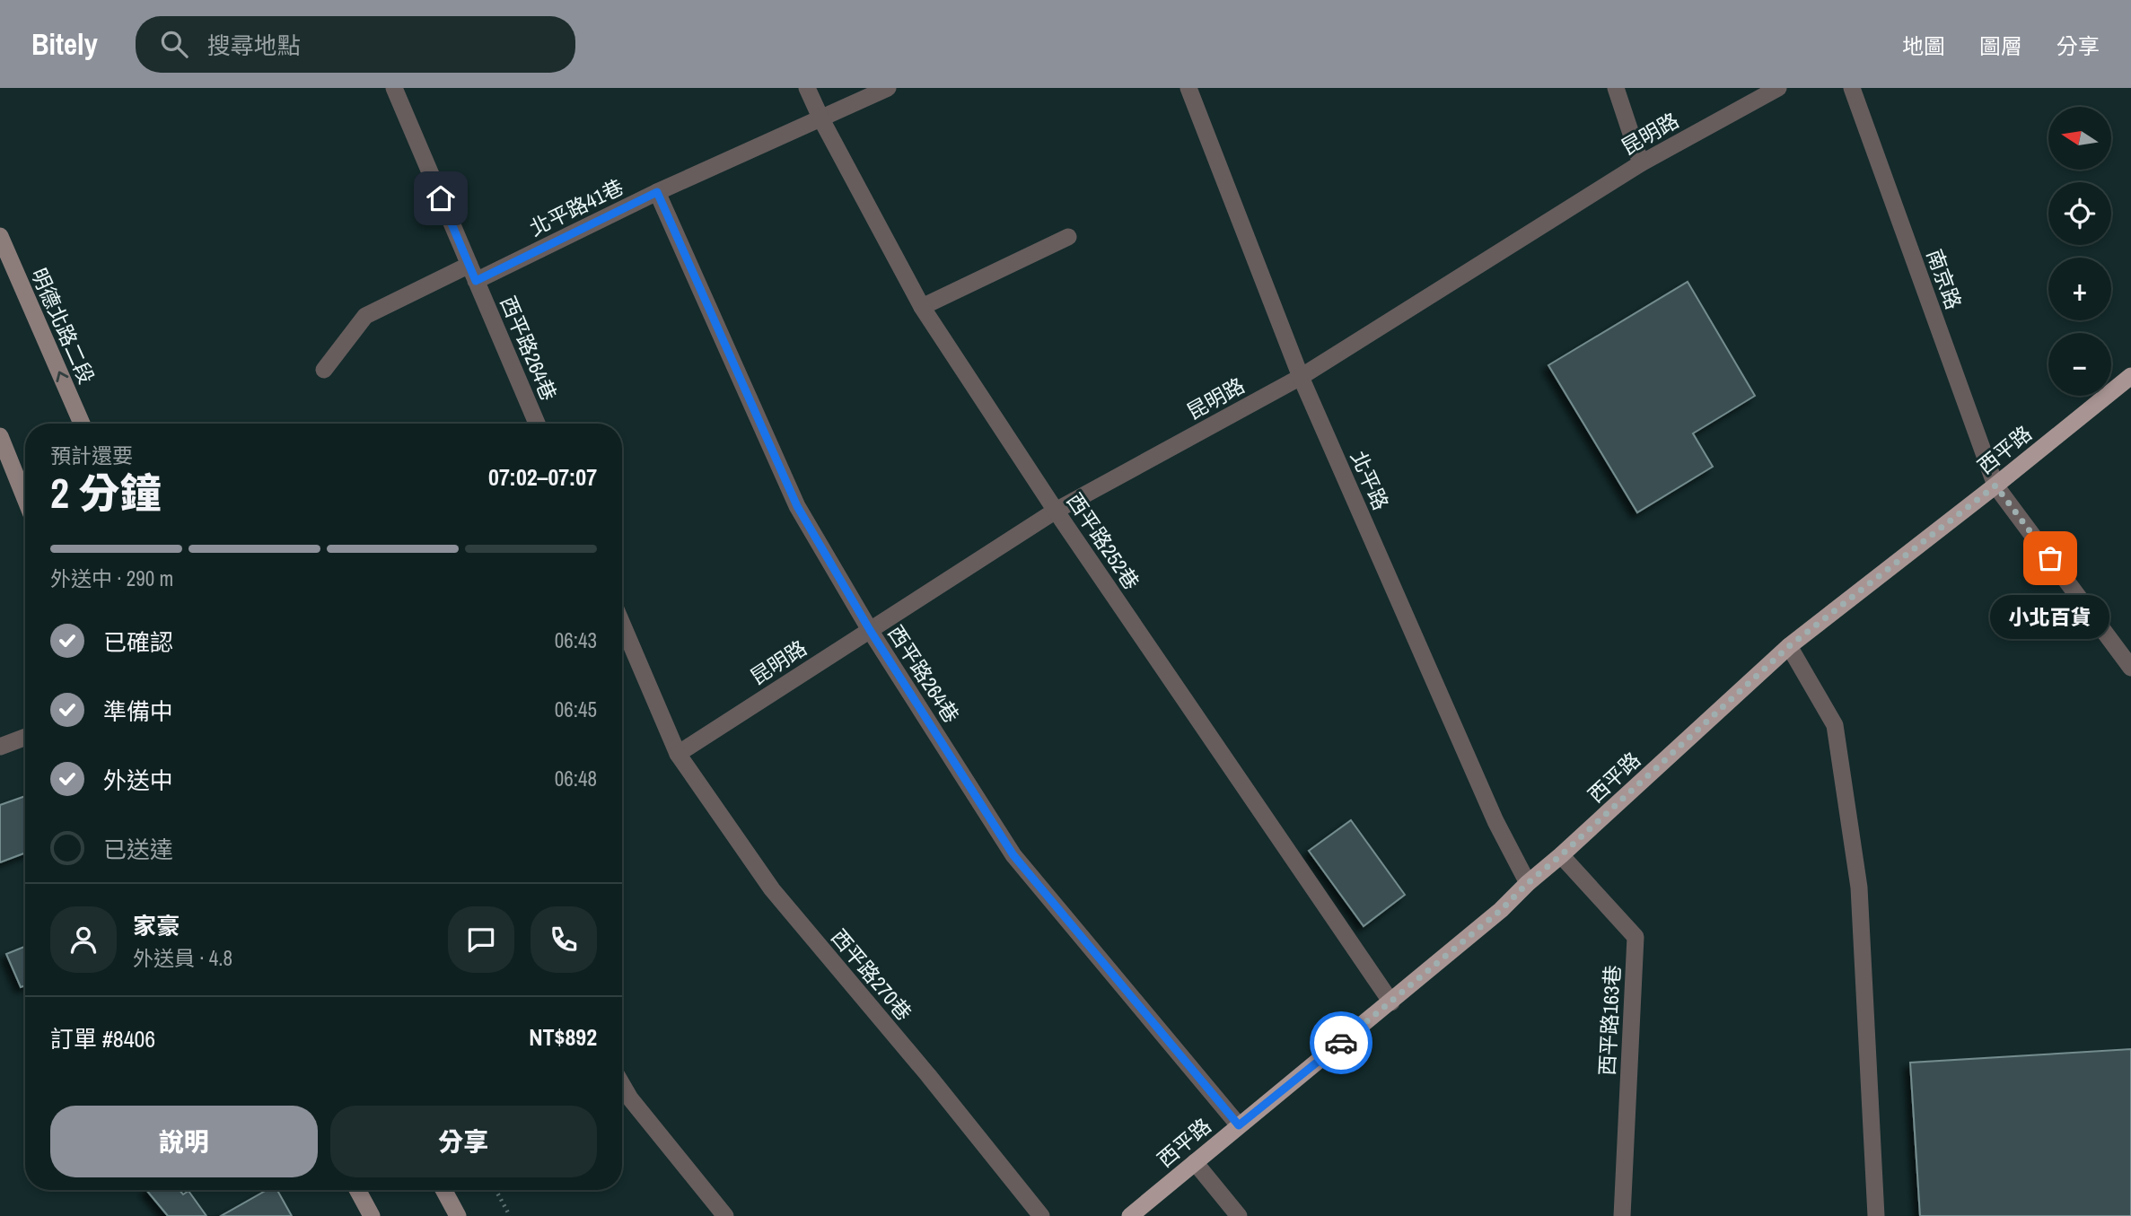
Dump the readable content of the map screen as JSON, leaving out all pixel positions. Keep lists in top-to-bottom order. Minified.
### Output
{"streets":{"main road":["明德北路二段","西平路"],"street":["昆明路","北平路41巷","南京路","西平路264巷","北平路","西平路252巷","西平路270巷","西平路163巷"]},"crossings":[["昆明路","西平路264巷"],["昆明路","北平路"],["昆明路","西平路252巷"],["昆明路","西平路270巷"],["北平路41巷","西平路264巷"],["北平路41巷","西平路252巷"],["南京路","西平路"],["西平路264巷","西平路"],["西平路","北平路"],["西平路","西平路252巷"],["西平路","西平路163巷"]],"one_way":["明德北路二段"],"places":["小北百貨"],"north":"left","page":{"header":"Bitely","search":"搜尋地點","nav":["地圖","圖層","分享"],"map_buttons":["+","−"],"heading":["2 分鐘","預計還要","07:02–07:07"],"panel":["家豪","外送員 · 4.8","訂單 #8406","NT$892"],"bar":"外送中 · 290 m","bubble":"小北百貨","list":[["已確認","06:43"],["準備中","06:45"],["外送中","06:48"],"已送達"],"buttons":["說明","分享"]}}
